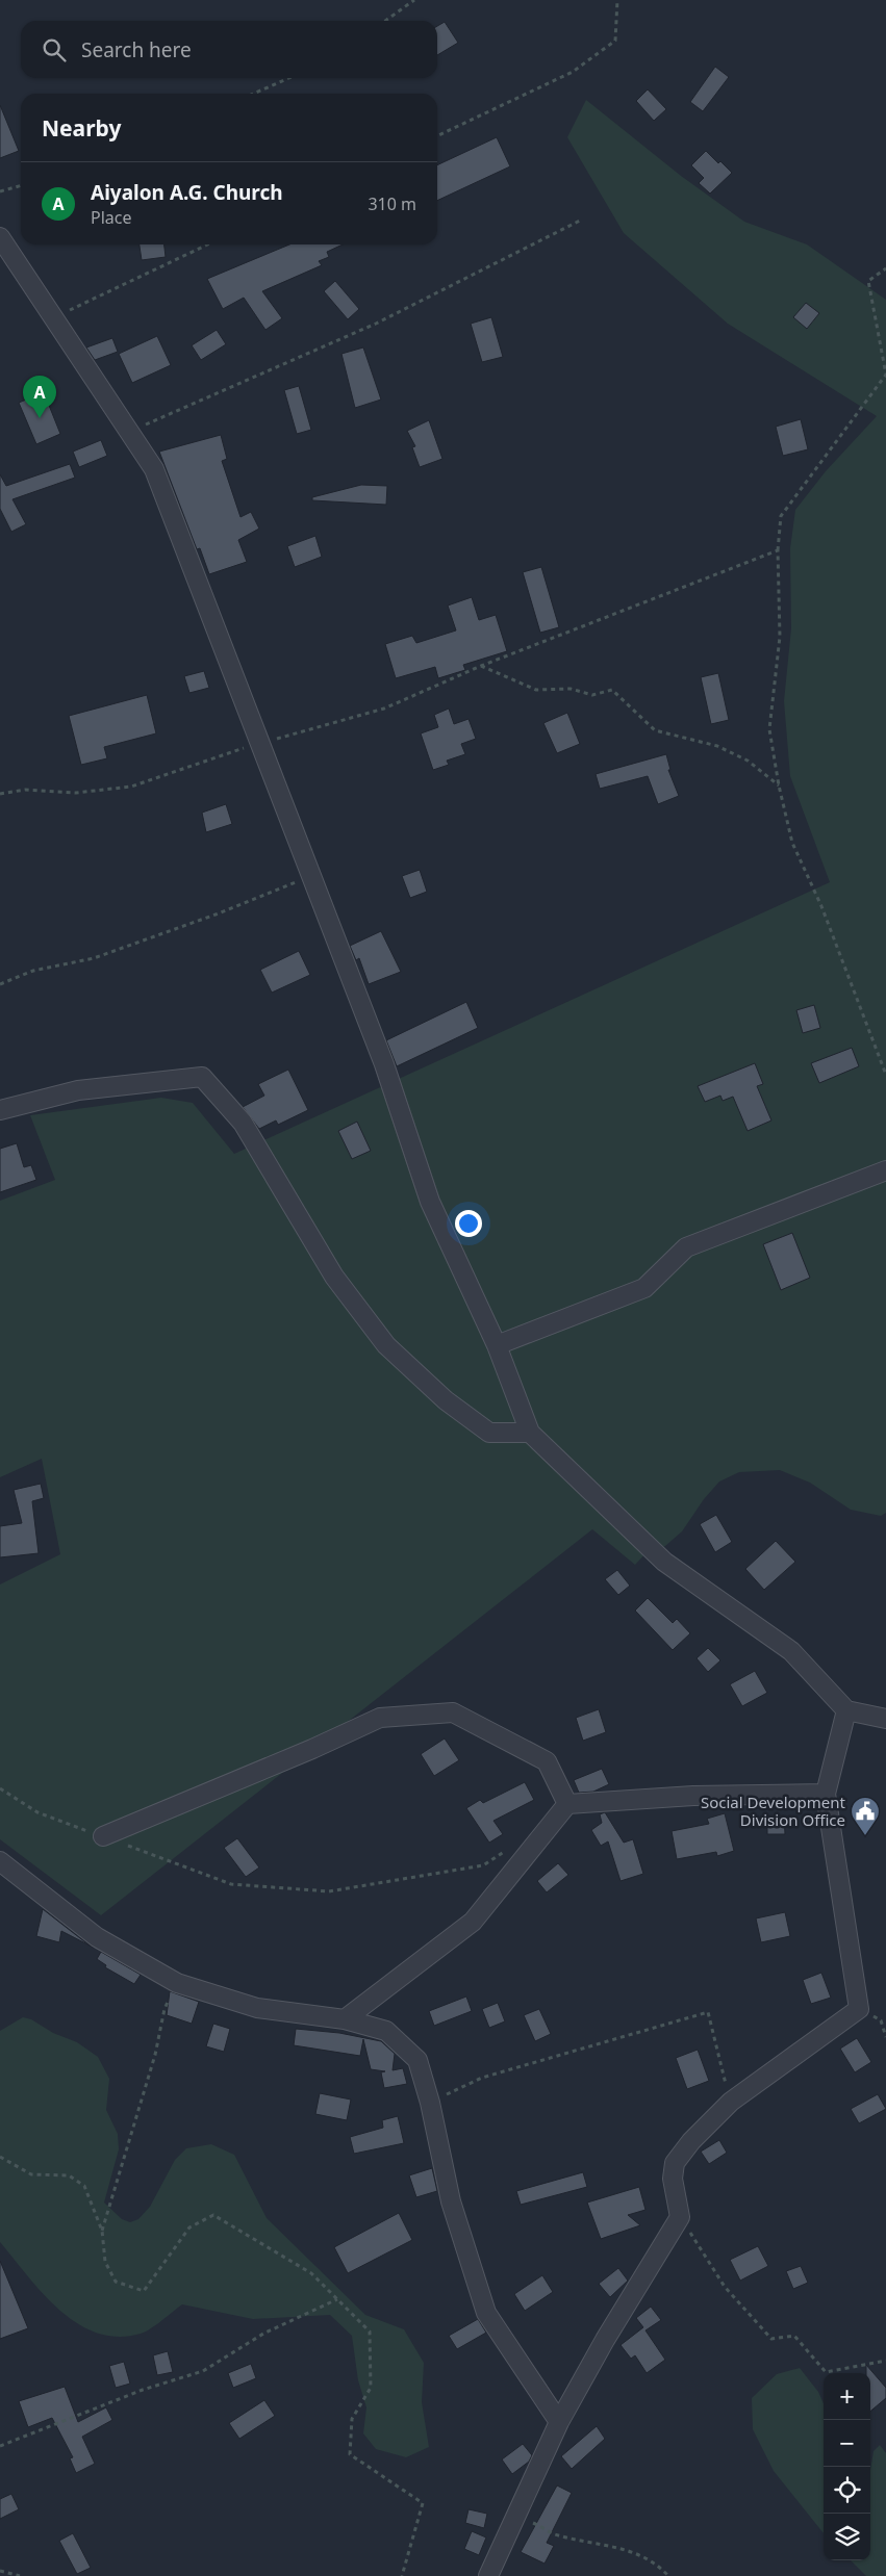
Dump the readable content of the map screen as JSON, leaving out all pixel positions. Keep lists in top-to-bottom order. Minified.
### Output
{"places":{"public building":["Social Development Division Office"]},"page":{"search":"Search here","heading":"Nearby","list":[{"mark":"A","name":"Aiyalon A.G. Church","note":"Place","value":"310 m"}],"pins":"A","map_buttons":["+","−"]}}
